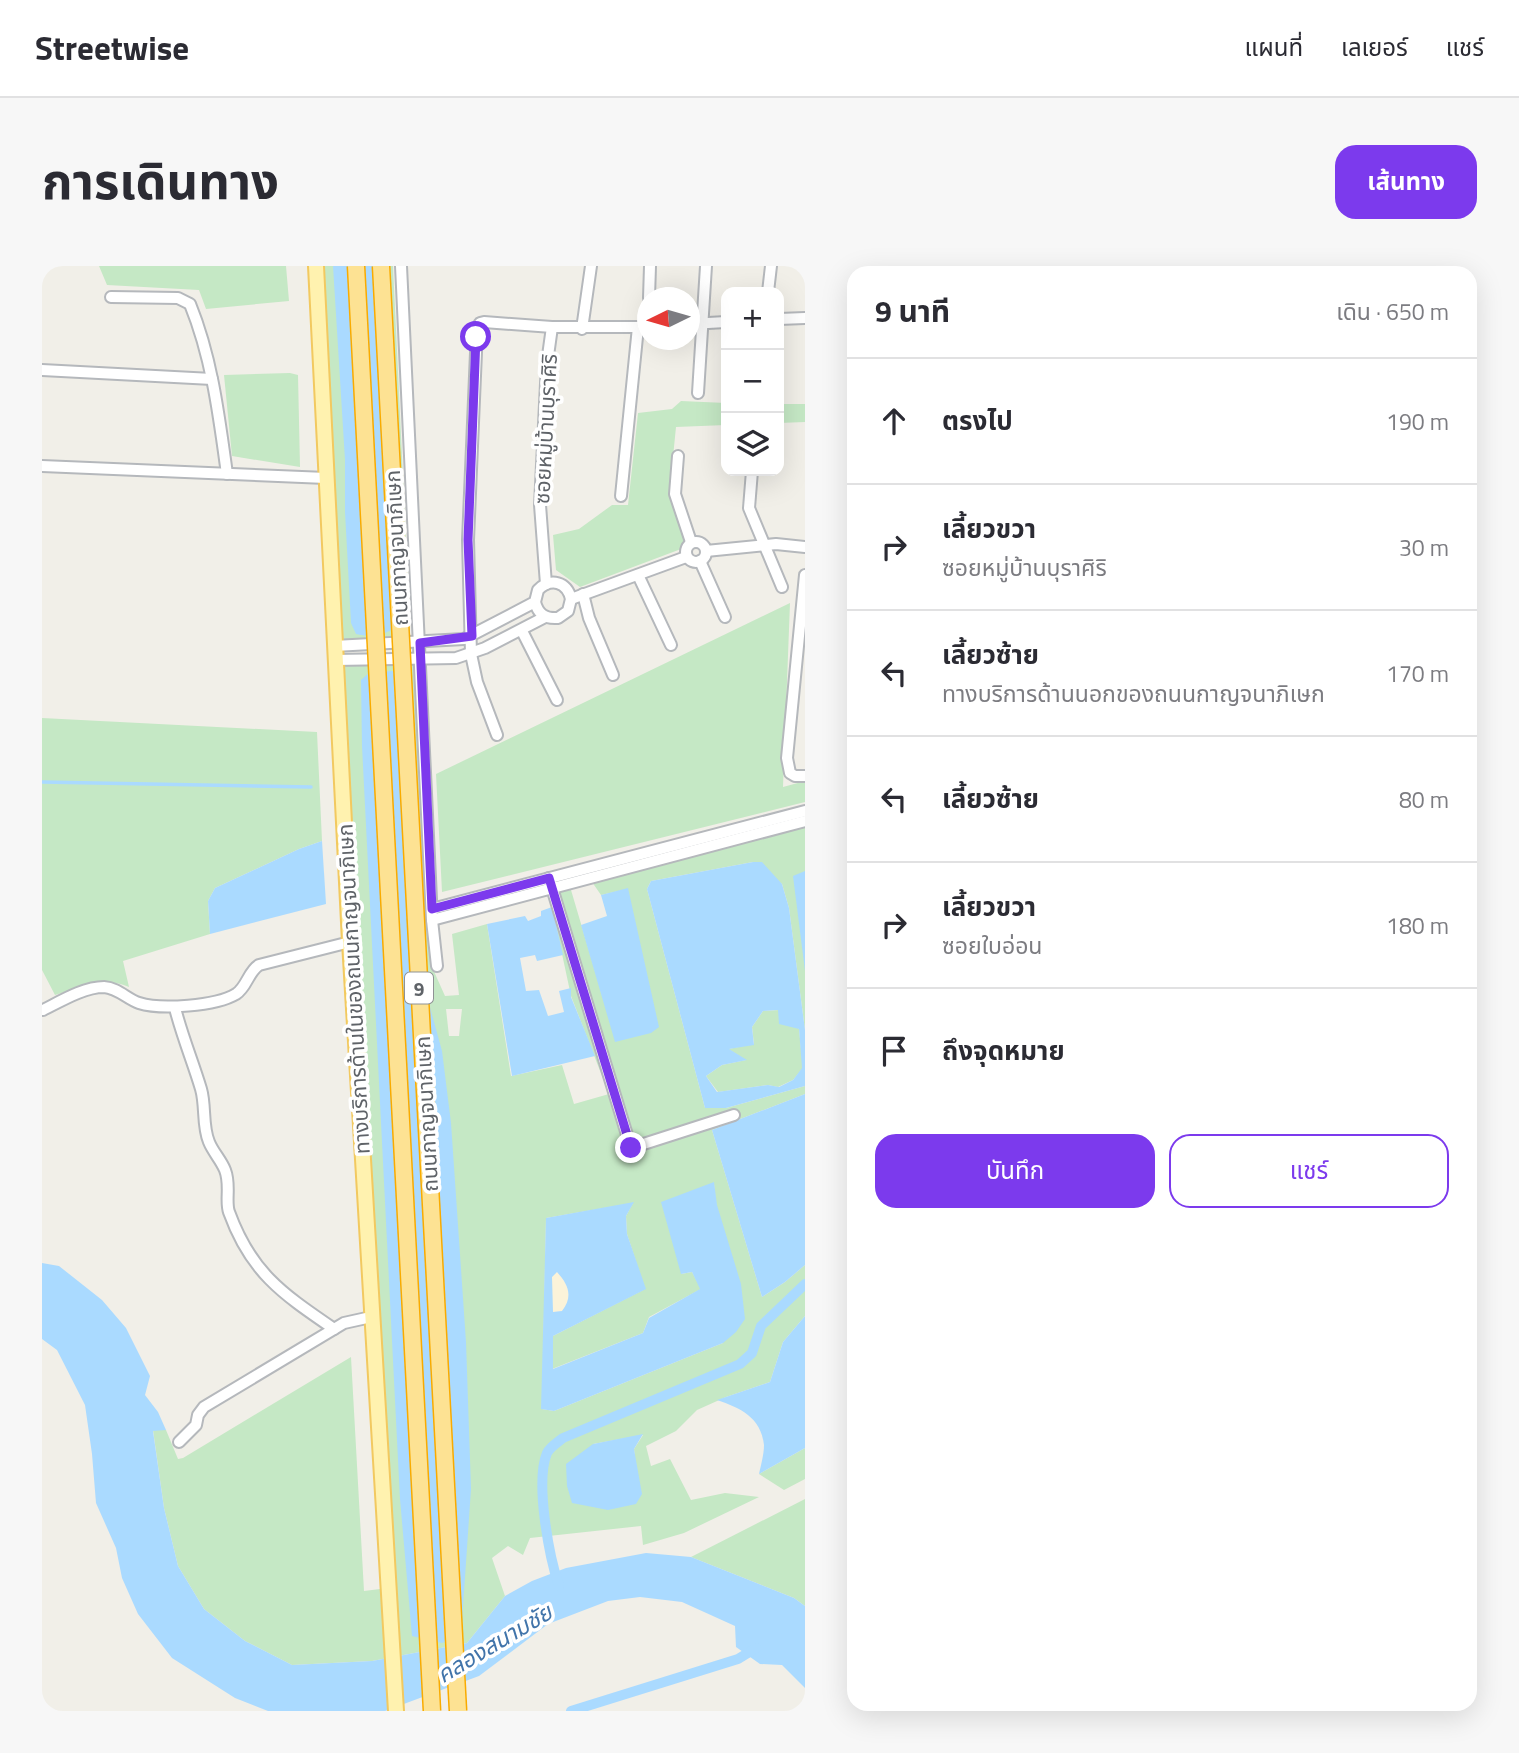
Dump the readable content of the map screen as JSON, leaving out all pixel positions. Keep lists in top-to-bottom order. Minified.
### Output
{"streets":{"highway":["ถนนกาญจนาภิเษก","9"],"main road":["ทางบริการด้านในของถนนกาญจนาภิเษก"],"street":["ซอยหมู่บ้านบุราศิริ"]},"water":["คลองสนามชัย"],"north":"left","page":{"header":"Streetwise","nav":["แผนที่","เลเยอร์","แชร์"],"title":"การเดินทาง","buttons":["เส้นทาง",["บันทึก","แชร์"]],"heading":["9 นาที","เดิน · 650 m"],"map_buttons":["+","−"],"list":[["ตรงไป","190 m"],["เลี้ยวขวา","ซอยหมู่บ้านบุราศิริ","30 m"],["เลี้ยวซ้าย","ทางบริการด้านนอกของถนนกาญจนาภิเษก","170 m"],["เลี้ยวซ้าย","80 m"],["เลี้ยวขวา","ซอยใบอ่อน","180 m"],"ถึงจุดหมาย"]}}
